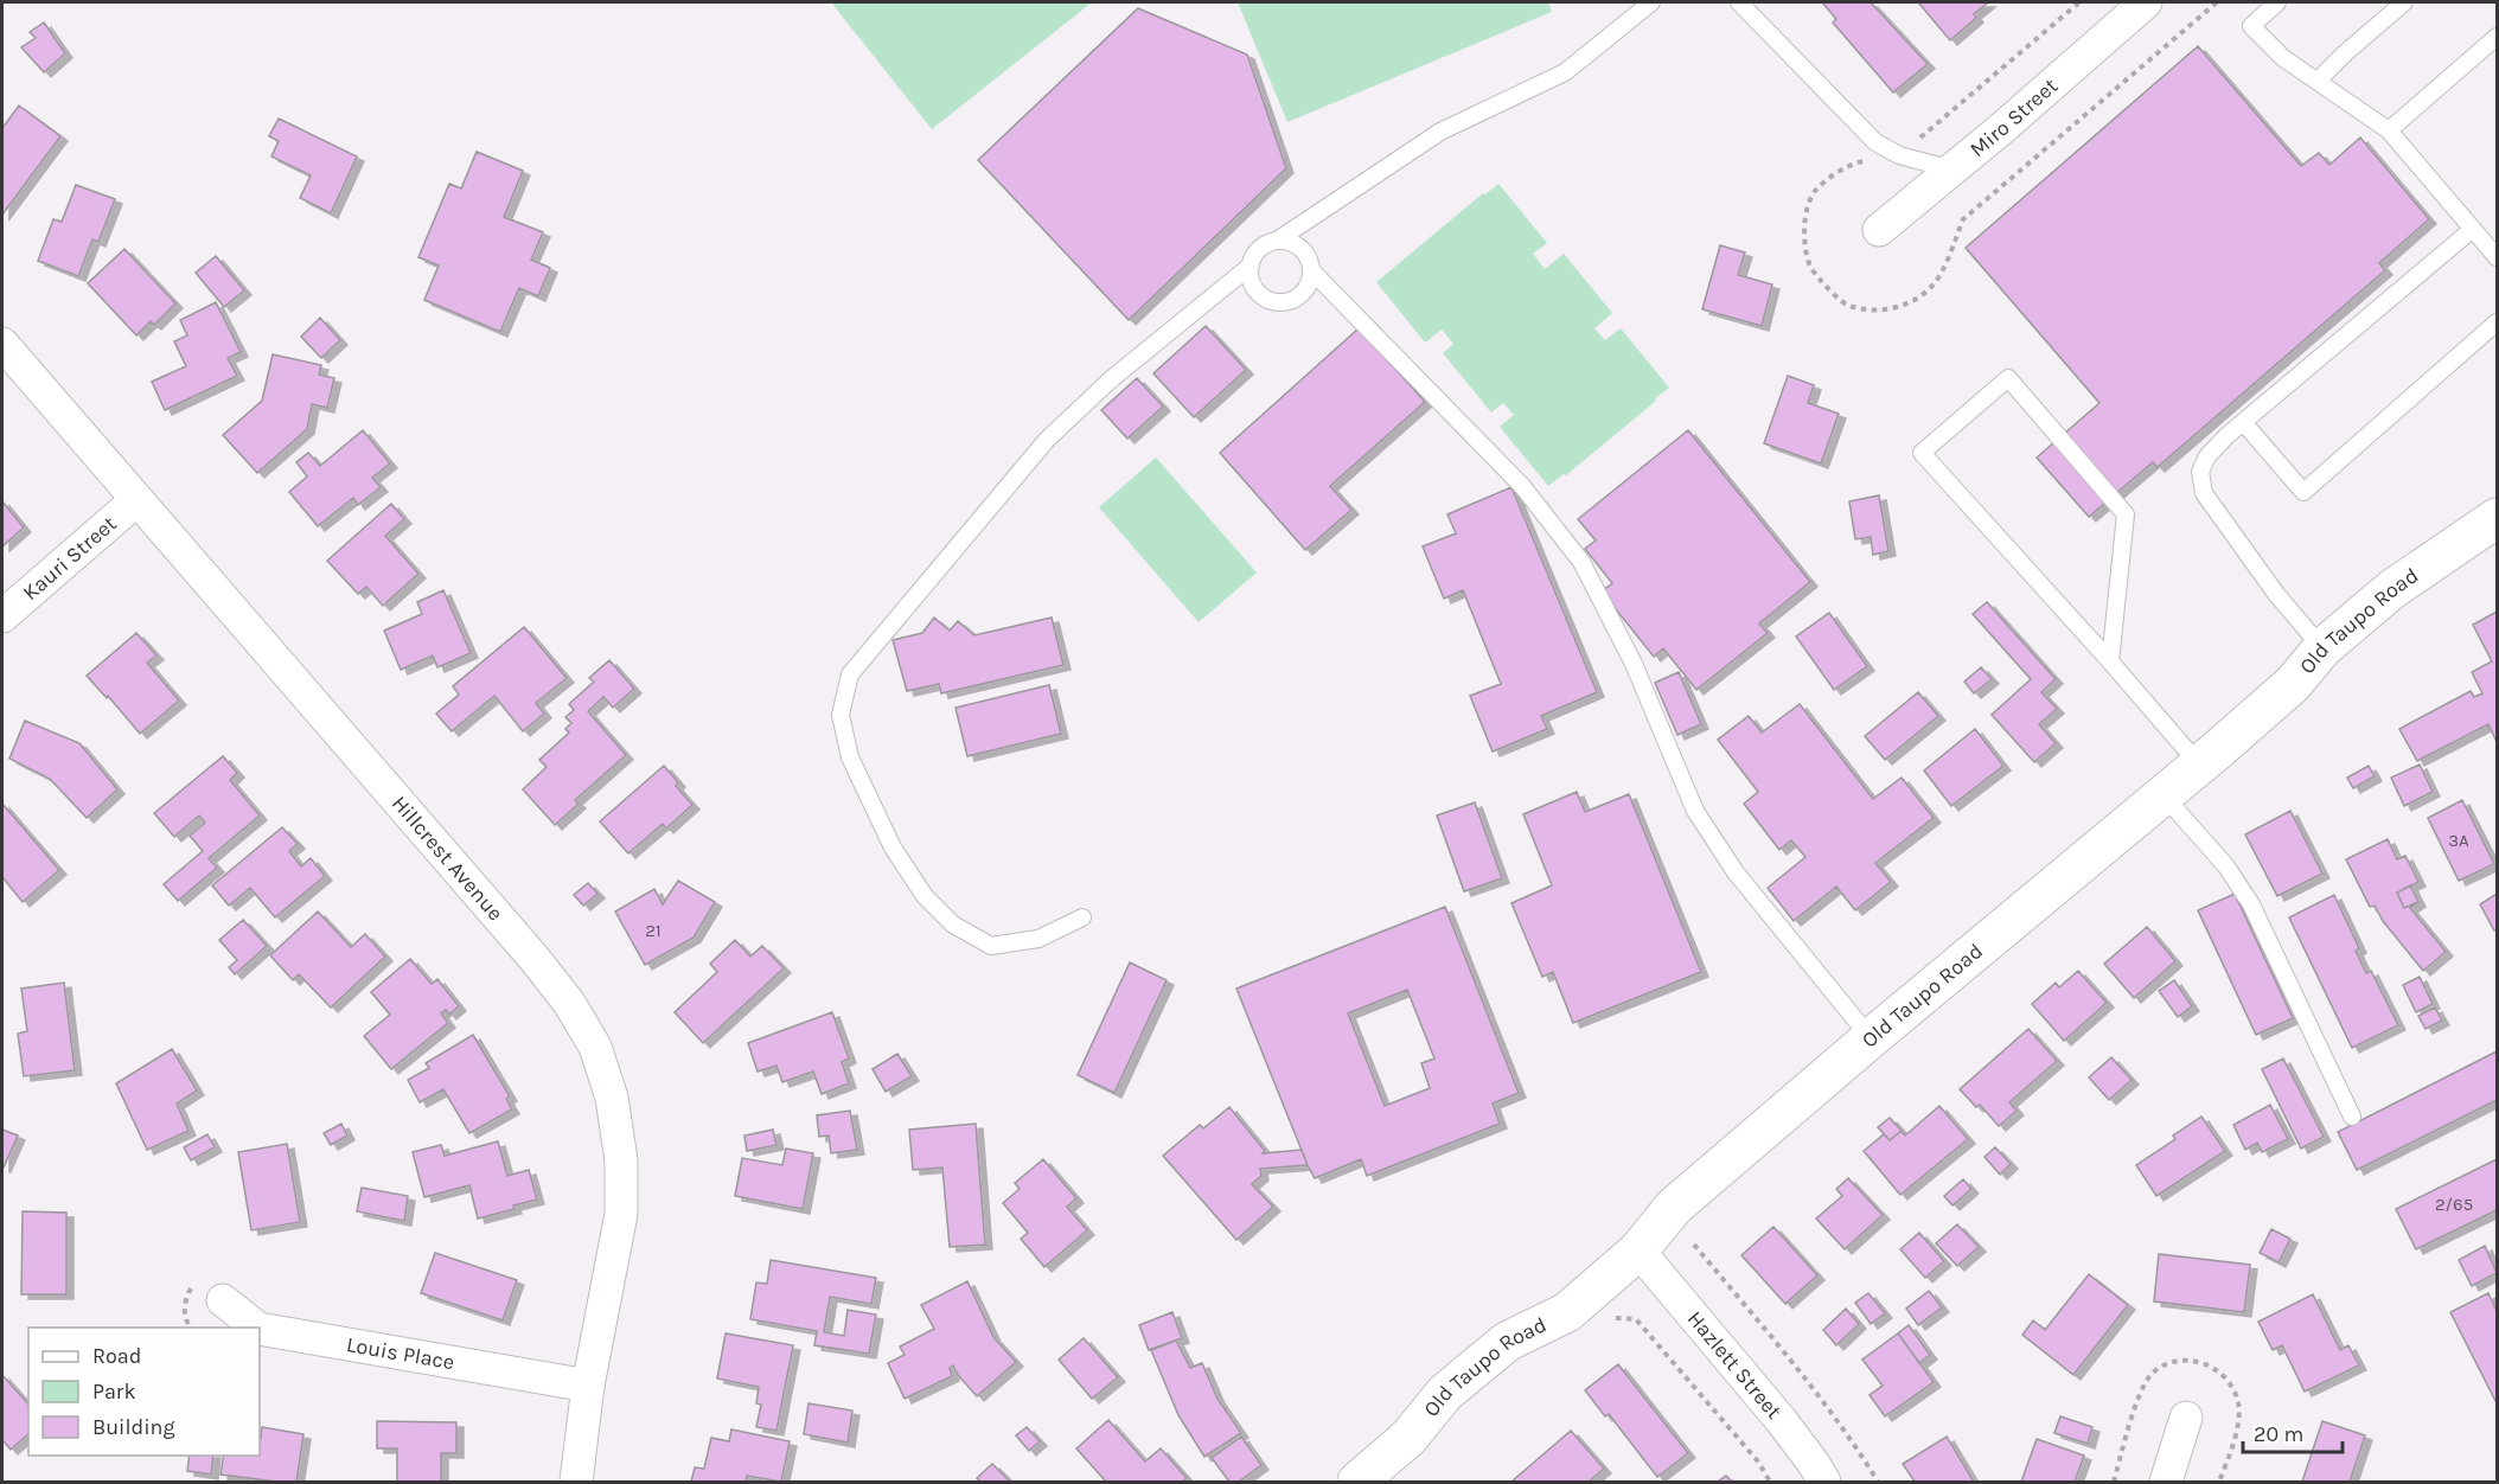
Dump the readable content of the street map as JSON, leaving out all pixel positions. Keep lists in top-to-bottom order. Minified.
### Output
{"streets":{"highway":["Old Taupo Road"],"street":["Miro Street","Kauri Street","Hillcrest Avenue","Louis Place","Hazlett Street"]},"crossings":[["Kauri Street","Hillcrest Avenue"],["Old Taupo Road","Hazlett Street"],["Hillcrest Avenue","Louis Place"]],"house_numbers":["3A","21","2/65"],"legend":["Road","Park","Building"],"scale_bar":"20 m"}
